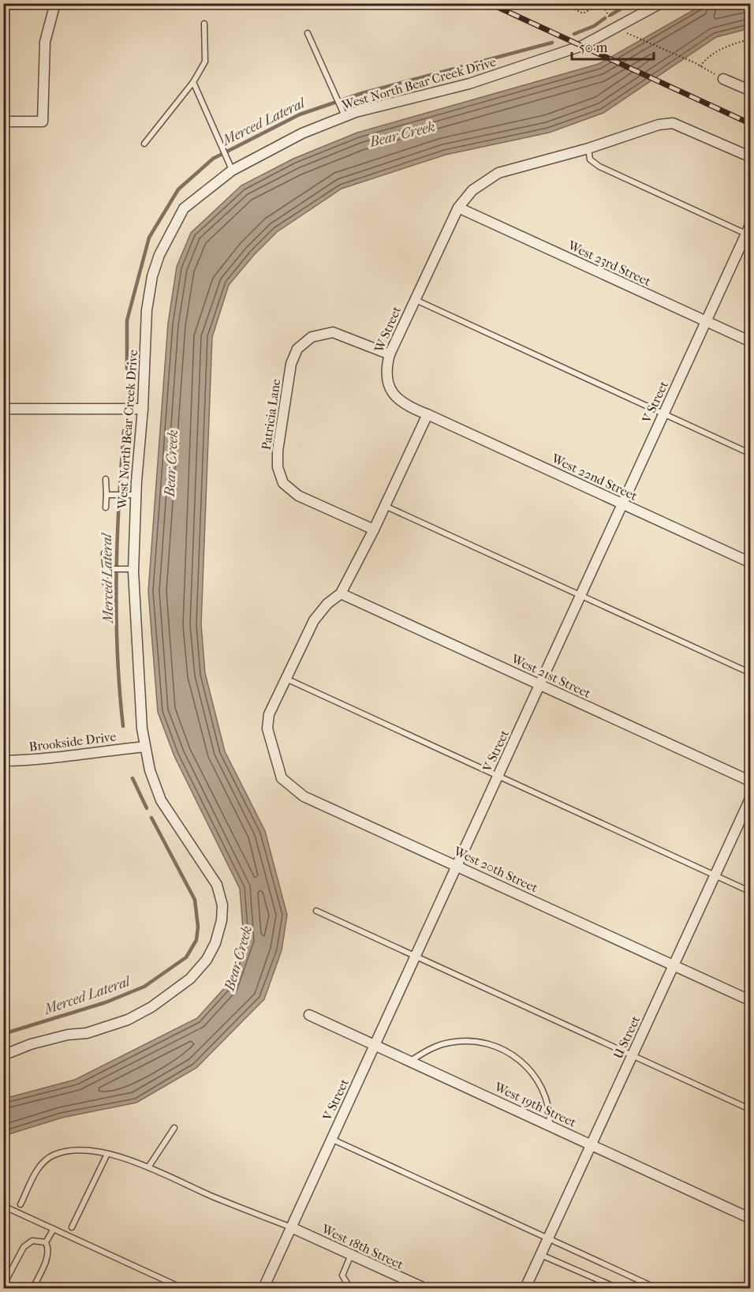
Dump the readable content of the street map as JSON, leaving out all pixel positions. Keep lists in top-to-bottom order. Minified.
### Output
{"streets":{"street":["West North Bear Creek Drive","West 23rd Street","W Street","V Street","Patricia Lane","West 22nd Street","West 21st Street","Brookside Drive","West 20th Street","U Street","West 19th Street","West 18th Street"]},"crossings":[["West North Bear Creek Drive","Brookside Drive"],["West 23rd Street","W Street"],["West 23rd Street","V Street"],["W Street","Patricia Lane"],["W Street","West 22nd Street"],["V Street","West 22nd Street"],["V Street","West 21st Street"],["V Street","West 20th Street"],["V Street","West 19th Street"],["V Street","West 18th Street"],["West 20th Street","U Street"],["U Street","West 19th Street"]],"water":["Merced Lateral","Bear Creek"],"scale_bar":"50 m"}
